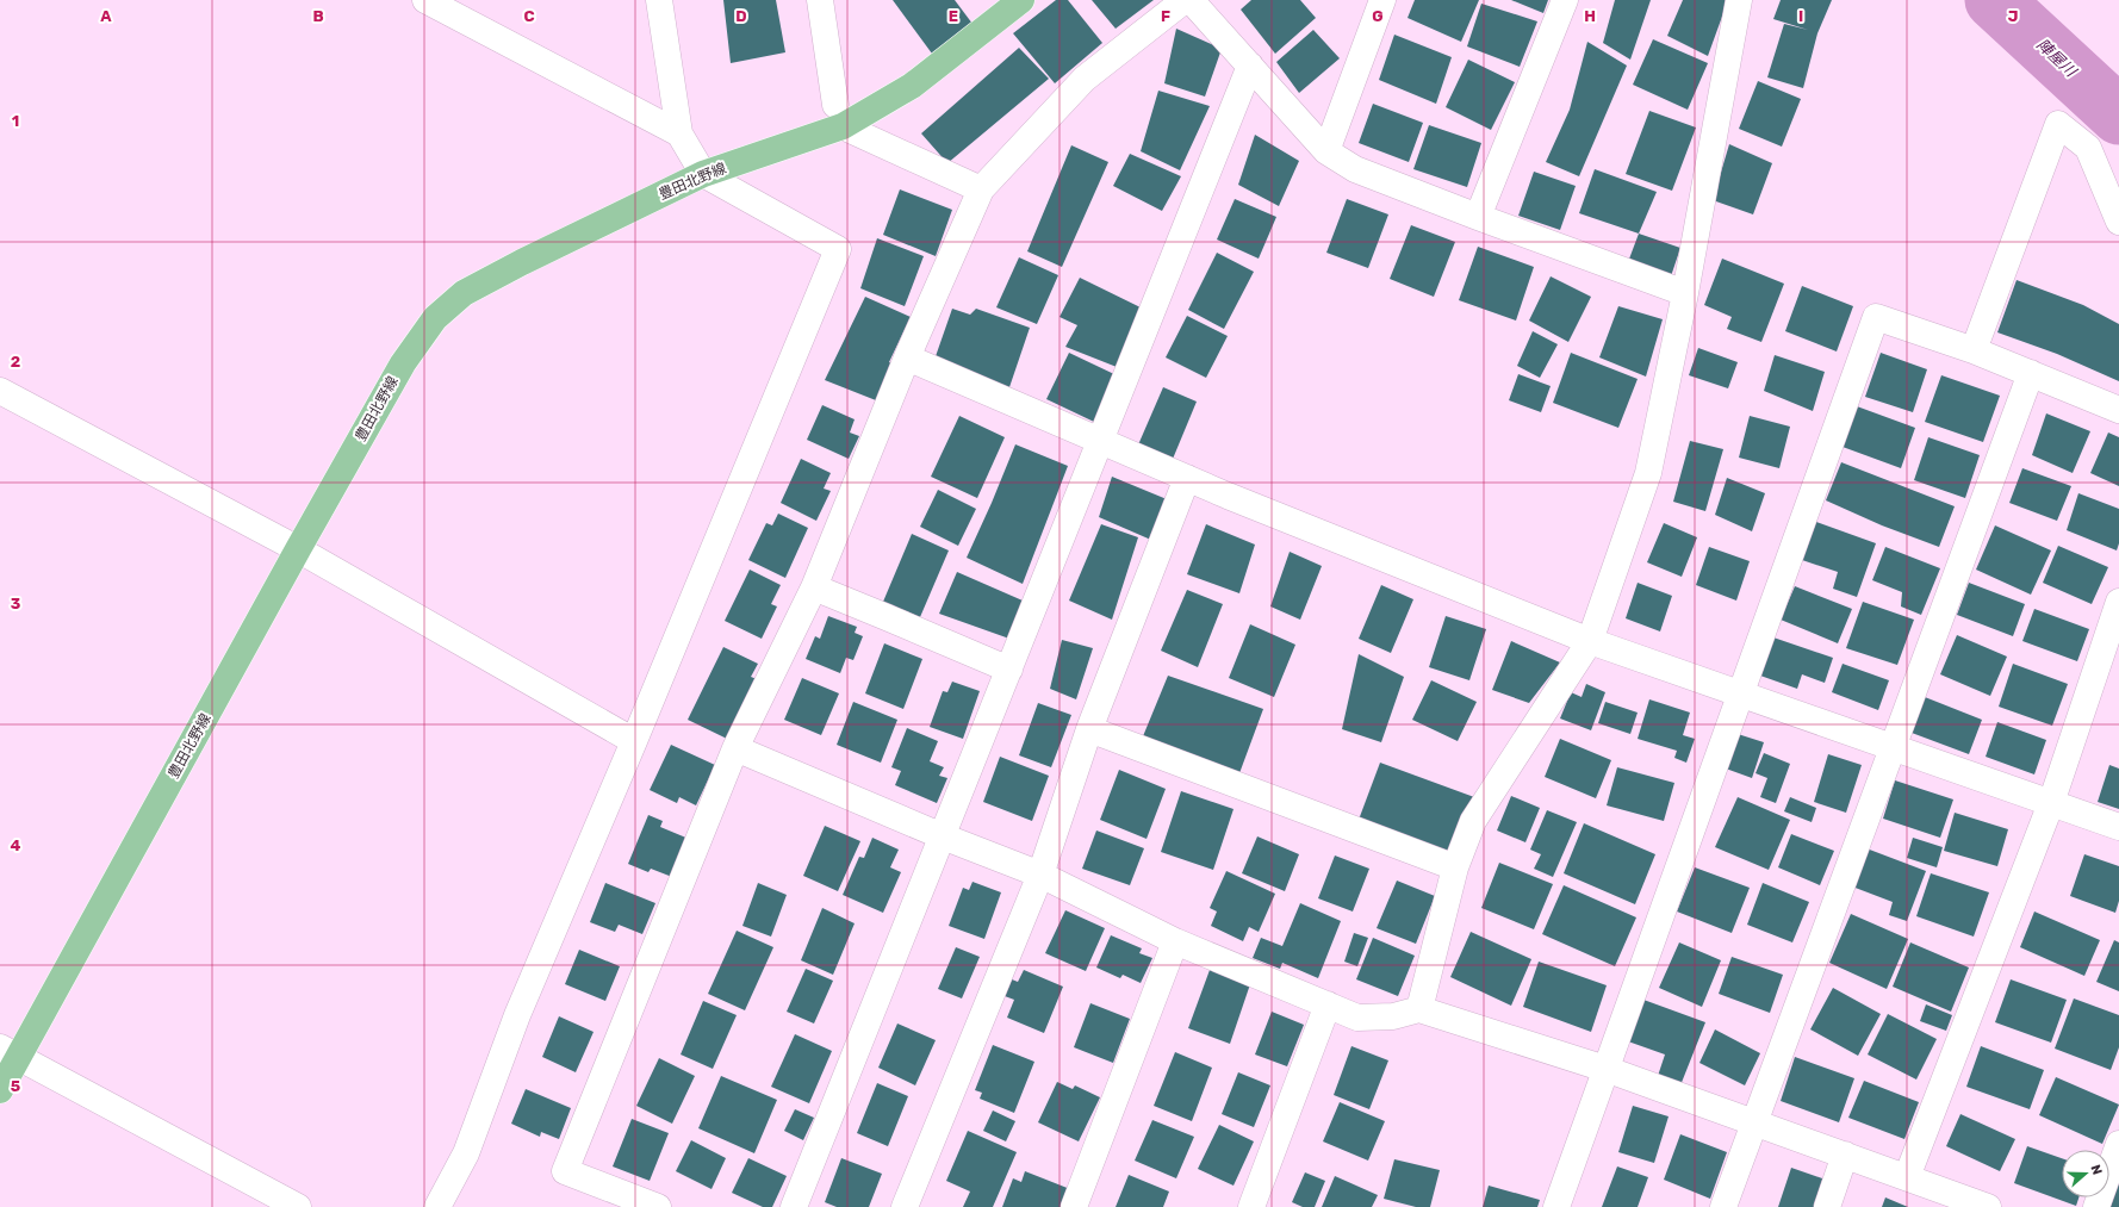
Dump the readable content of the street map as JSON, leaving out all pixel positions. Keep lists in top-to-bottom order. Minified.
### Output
{"streets":{"main road":["豊田北野線"]},"water":["陣屋川"],"north":"right","grid":{"columns":["A","B","C","D","E","F","G","H","I","J"],"rows":["1","2","3","4","5"]}}
